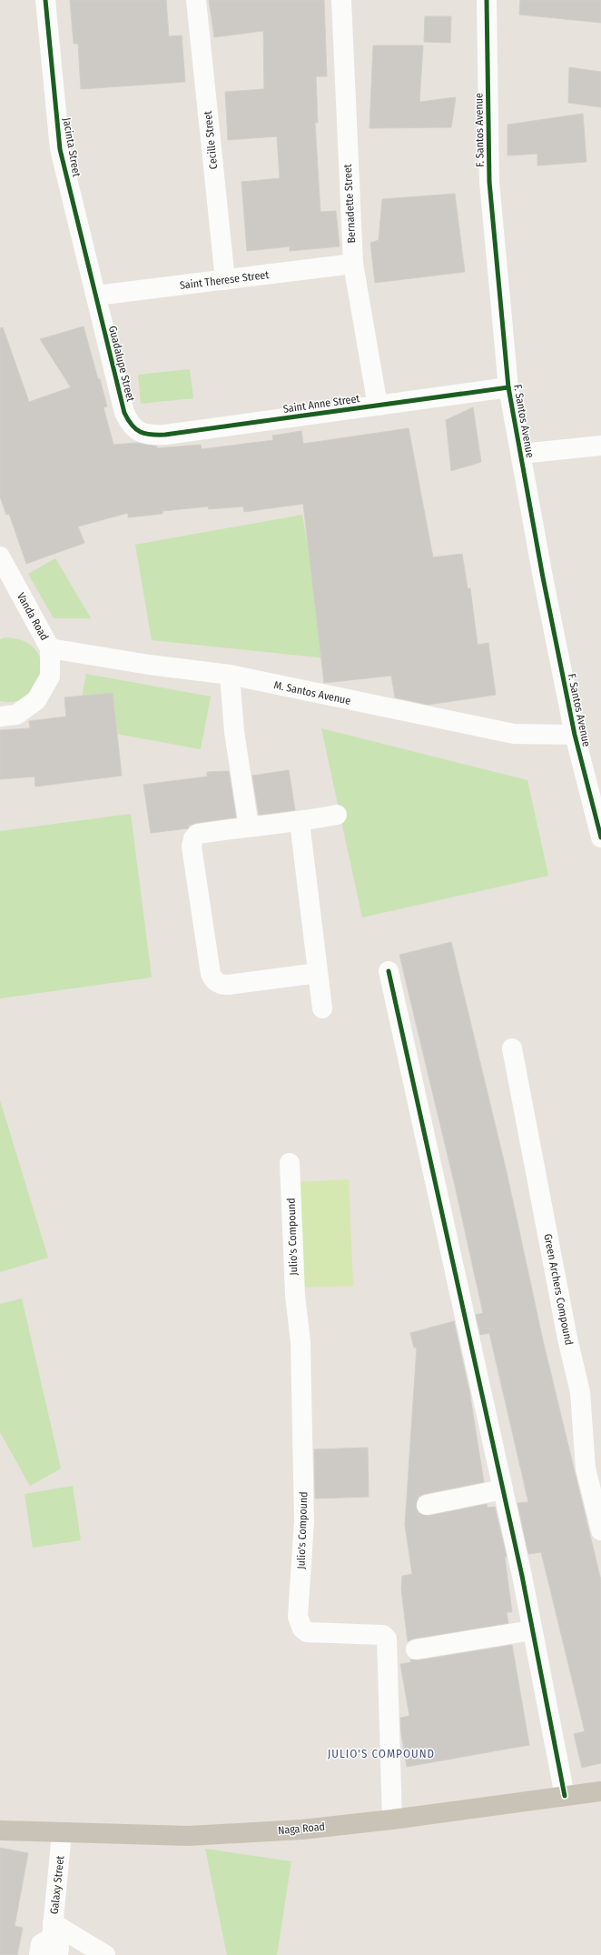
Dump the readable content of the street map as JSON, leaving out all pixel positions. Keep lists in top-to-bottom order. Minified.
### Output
{"streets":{"main road":["Naga Road"],"street":["F. Santos Avenue","Cecille Street","Jacinta Street","Bernadette Street","Saint Therese Street","Guadalupe Street","Saint Anne Street","Vanda Road","M. Santos Avenue","Julio's Compound","Green Archers Compound","Galaxy Street"]},"crossings":[["F. Santos Avenue","Saint Anne Street"],["F. Santos Avenue","M. Santos Avenue"],["Cecille Street","Saint Therese Street"],["Jacinta Street","Saint Therese Street"],["Jacinta Street","Guadalupe Street"],["Bernadette Street","Saint Therese Street"],["Bernadette Street","Saint Anne Street"],["Saint Therese Street","Guadalupe Street"],["Guadalupe Street","Saint Anne Street"],["Vanda Road","M. Santos Avenue"],["Julio's Compound","Naga Road"],["Naga Road","Galaxy Street"]],"districts":["JULIO'S COMPOUND"]}
